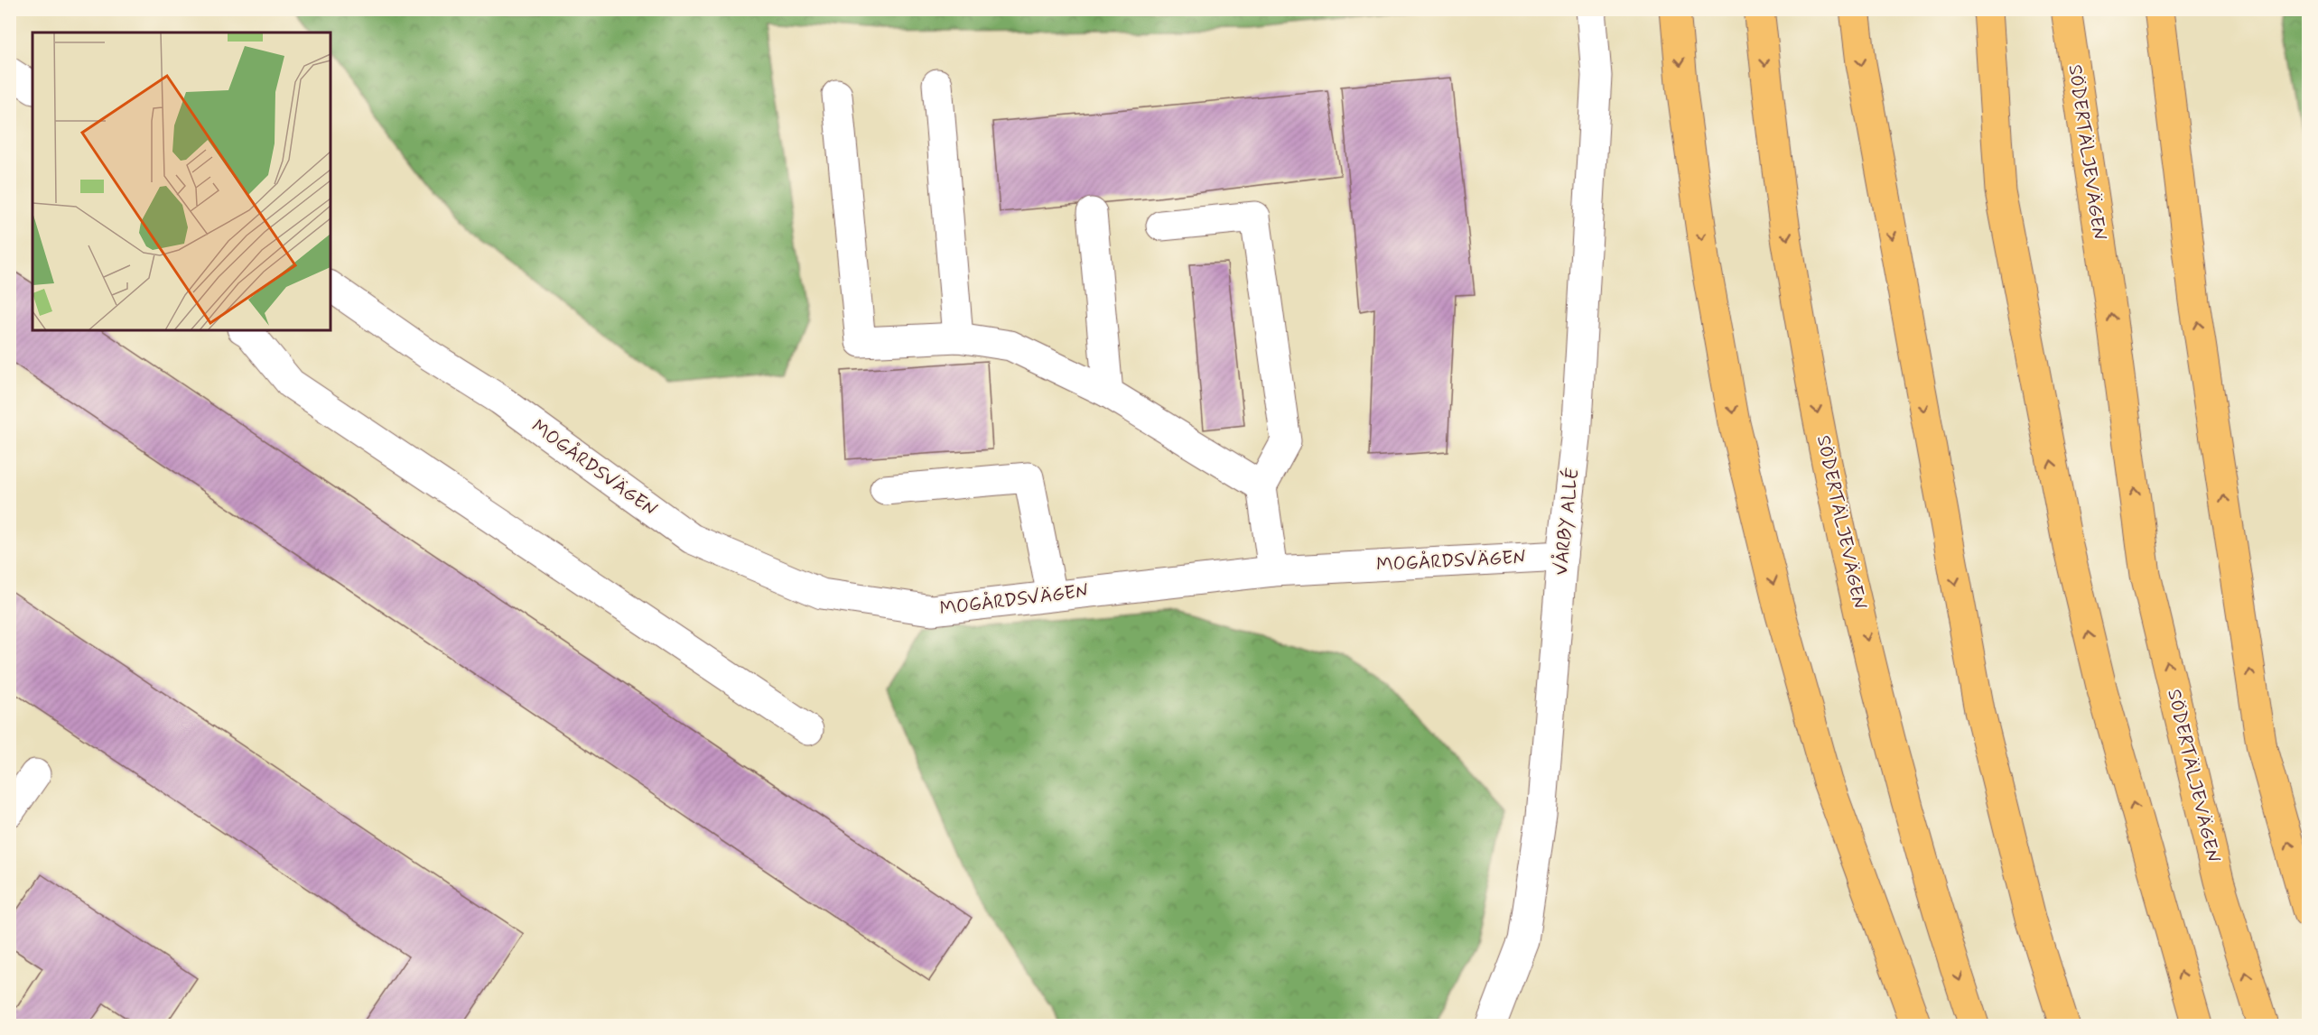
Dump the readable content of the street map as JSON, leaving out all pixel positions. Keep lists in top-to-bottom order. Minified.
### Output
{"streets":{"highway":["SÖDERTÄLJEVÄGEN"],"street":["MOGÅRDSVÄGEN","VÅRBY ALLÉ"]},"crossings":[["MOGÅRDSVÄGEN","VÅRBY ALLÉ"]]}
